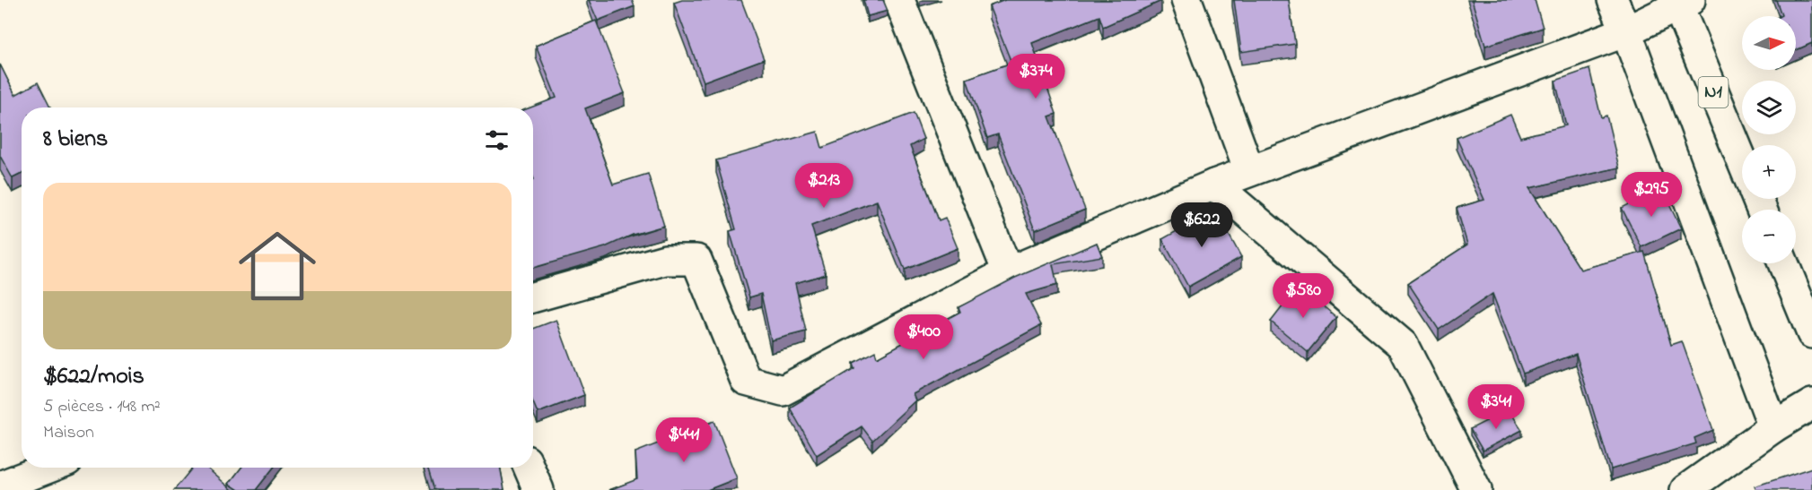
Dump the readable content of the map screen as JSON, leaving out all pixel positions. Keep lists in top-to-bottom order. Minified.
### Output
{"streets":{"main road":["N1"]},"north":"right","page":{"map_buttons":["+","−"],"price":["$374","$213","$295","$622","$580","$400","$341","$441"],"heading":"8 biens","list":[{"name":"$622/mois","note":"5 pièces · 148 m² · Maison"}]}}
